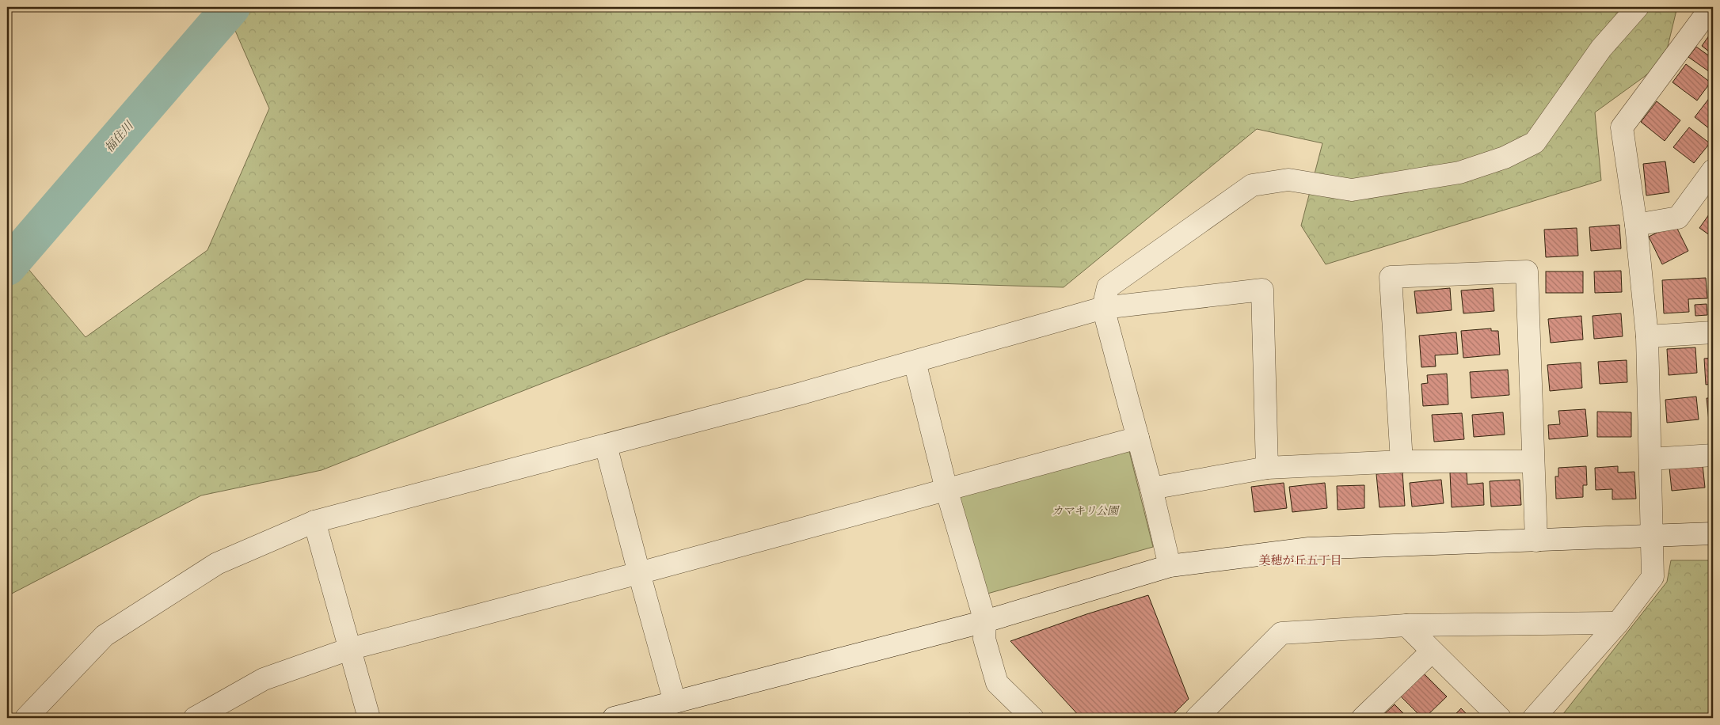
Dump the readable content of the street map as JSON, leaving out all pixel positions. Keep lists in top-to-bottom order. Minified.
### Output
{"districts":["美穂が丘五丁目"],"water":["福住川"],"parks":["カマキリ公園"]}
